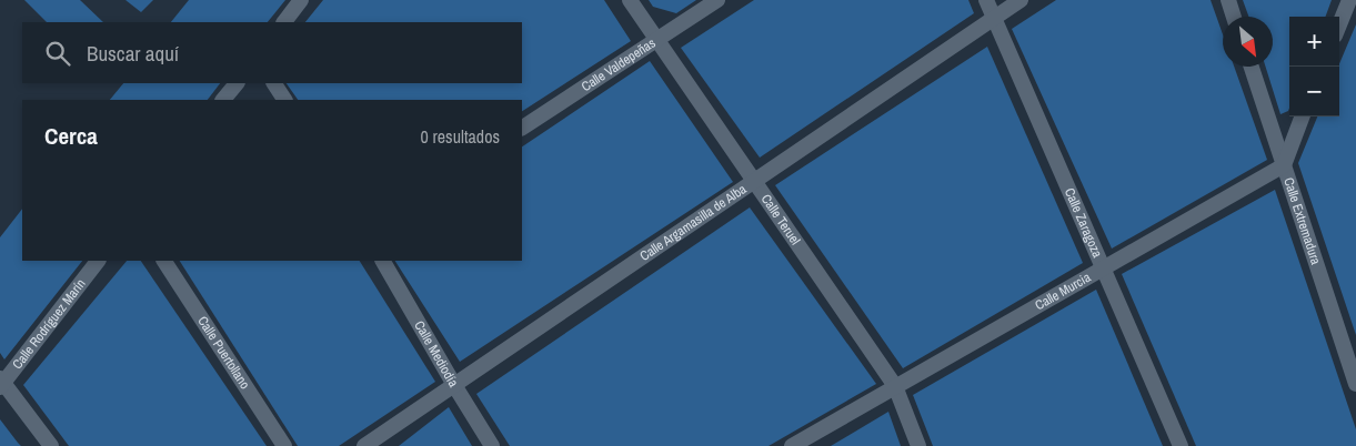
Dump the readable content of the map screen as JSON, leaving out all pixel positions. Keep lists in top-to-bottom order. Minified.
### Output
{"streets":{"street":["Calle Valdepeñas","Calle Teruel","Calle Extremadura","Calle Argamasilla de Alba","Calle Zaragoza","Calle Murcia","Calle Rodríguez Marín","Calle Puertollano","Calle Mediodía"]},"crossings":[["Calle Valdepeñas","Calle Teruel"],["Calle Teruel","Calle Argamasilla de Alba"],["Calle Teruel","Calle Murcia"],["Calle Extremadura","Calle Murcia"],["Calle Argamasilla de Alba","Calle Zaragoza"],["Calle Argamasilla de Alba","Calle Mediodía"],["Calle Zaragoza","Calle Murcia"]],"north":"bottom right","page":{"map_buttons":["+","−"],"search":"Buscar aquí","heading":["Cerca","0 resultados"]}}
